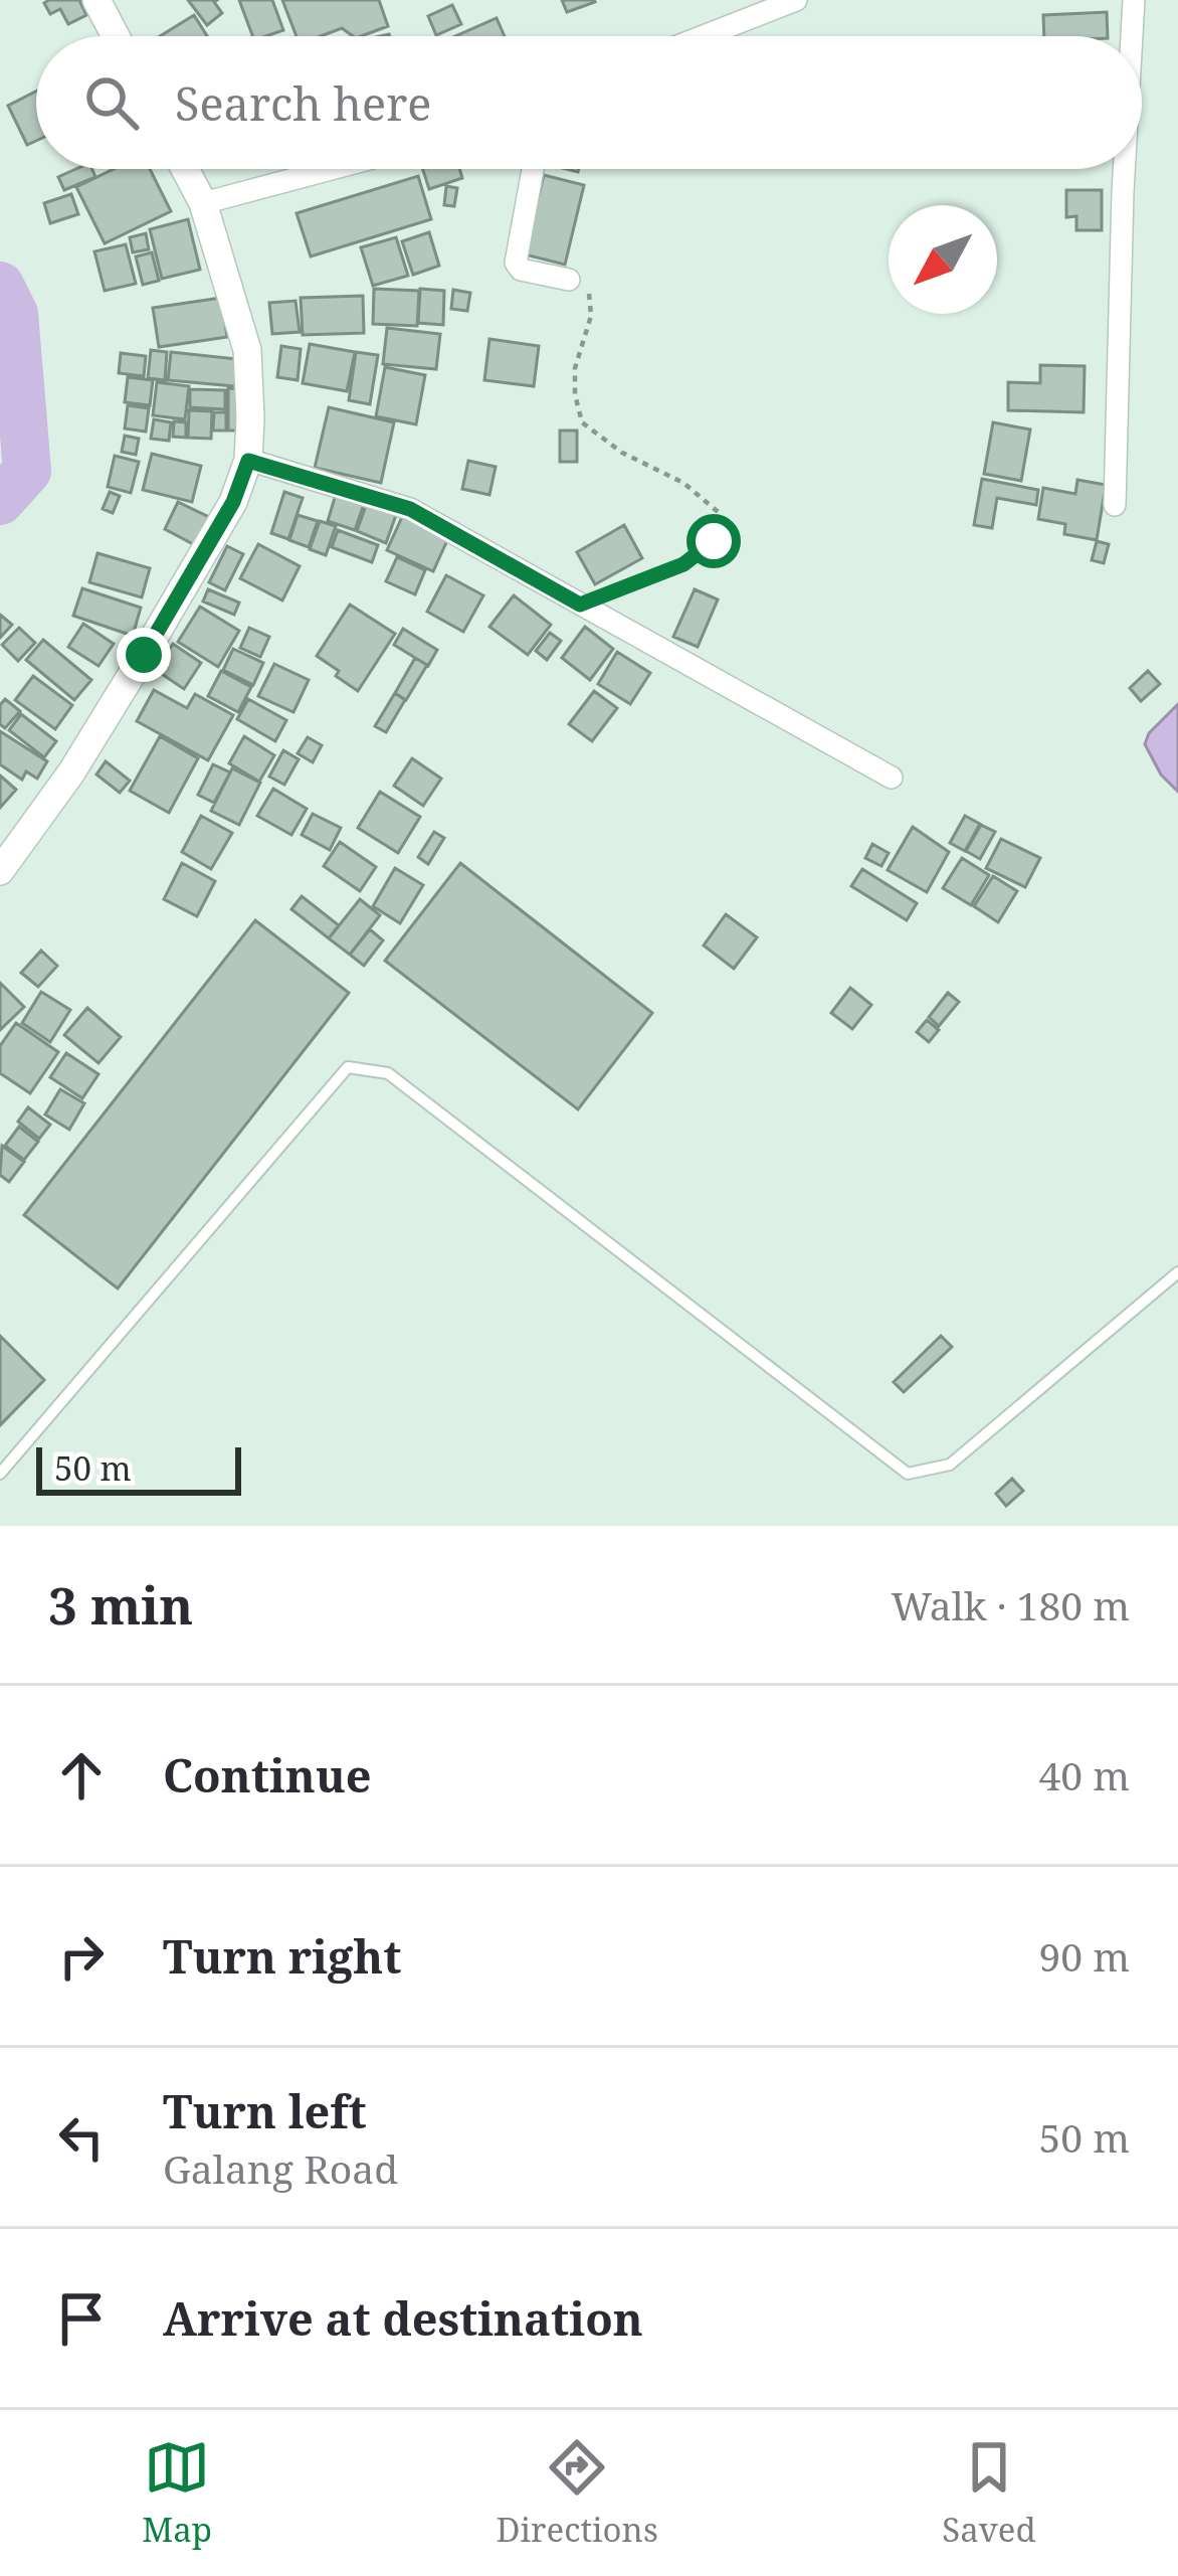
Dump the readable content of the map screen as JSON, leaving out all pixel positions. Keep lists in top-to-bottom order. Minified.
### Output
{"scale_bar":"50 m","north":"bottom left","page":{"search":"Search here","scale":"50 m","heading":["3 min","Walk · 180 m"],"list":[["Continue","40 m"],["Turn right","90 m"],["Turn left","Galang Road","50 m"],"Arrive at destination"],"nav":["Map","Directions","Saved"]}}
